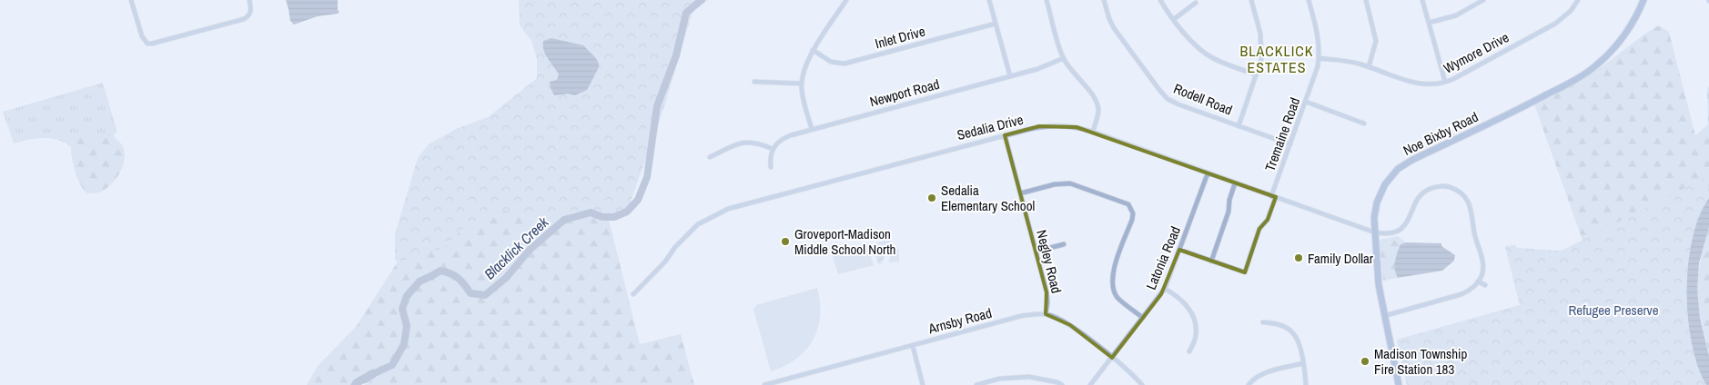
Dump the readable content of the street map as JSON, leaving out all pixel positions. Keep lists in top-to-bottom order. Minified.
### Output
{"streets":{"street":["Inlet Drive","Wymore Drive","Newport Road","Rodell Road","Sedalia Drive","Noe Bixby Road","Tremaine Road","Latonia Road","Negley Road","Arnsby Road"]},"crossings":[["Wymore Drive","Tremaine Road"],["Rodell Road","Tremaine Road"],["Sedalia Drive","Noe Bixby Road"],["Sedalia Drive","Tremaine Road"],["Sedalia Drive","Latonia Road"],["Sedalia Drive","Negley Road"],["Latonia Road","Arnsby Road"],["Negley Road","Arnsby Road"]],"districts":["BLACKLICK ESTATES"],"water":["Blacklick Creek"],"parks":["Refugee Preserve"],"places":["Sedalia Elementary School","Groveport-Madison Middle School North","Family Dollar","Madison Township Fire Station 183"]}
